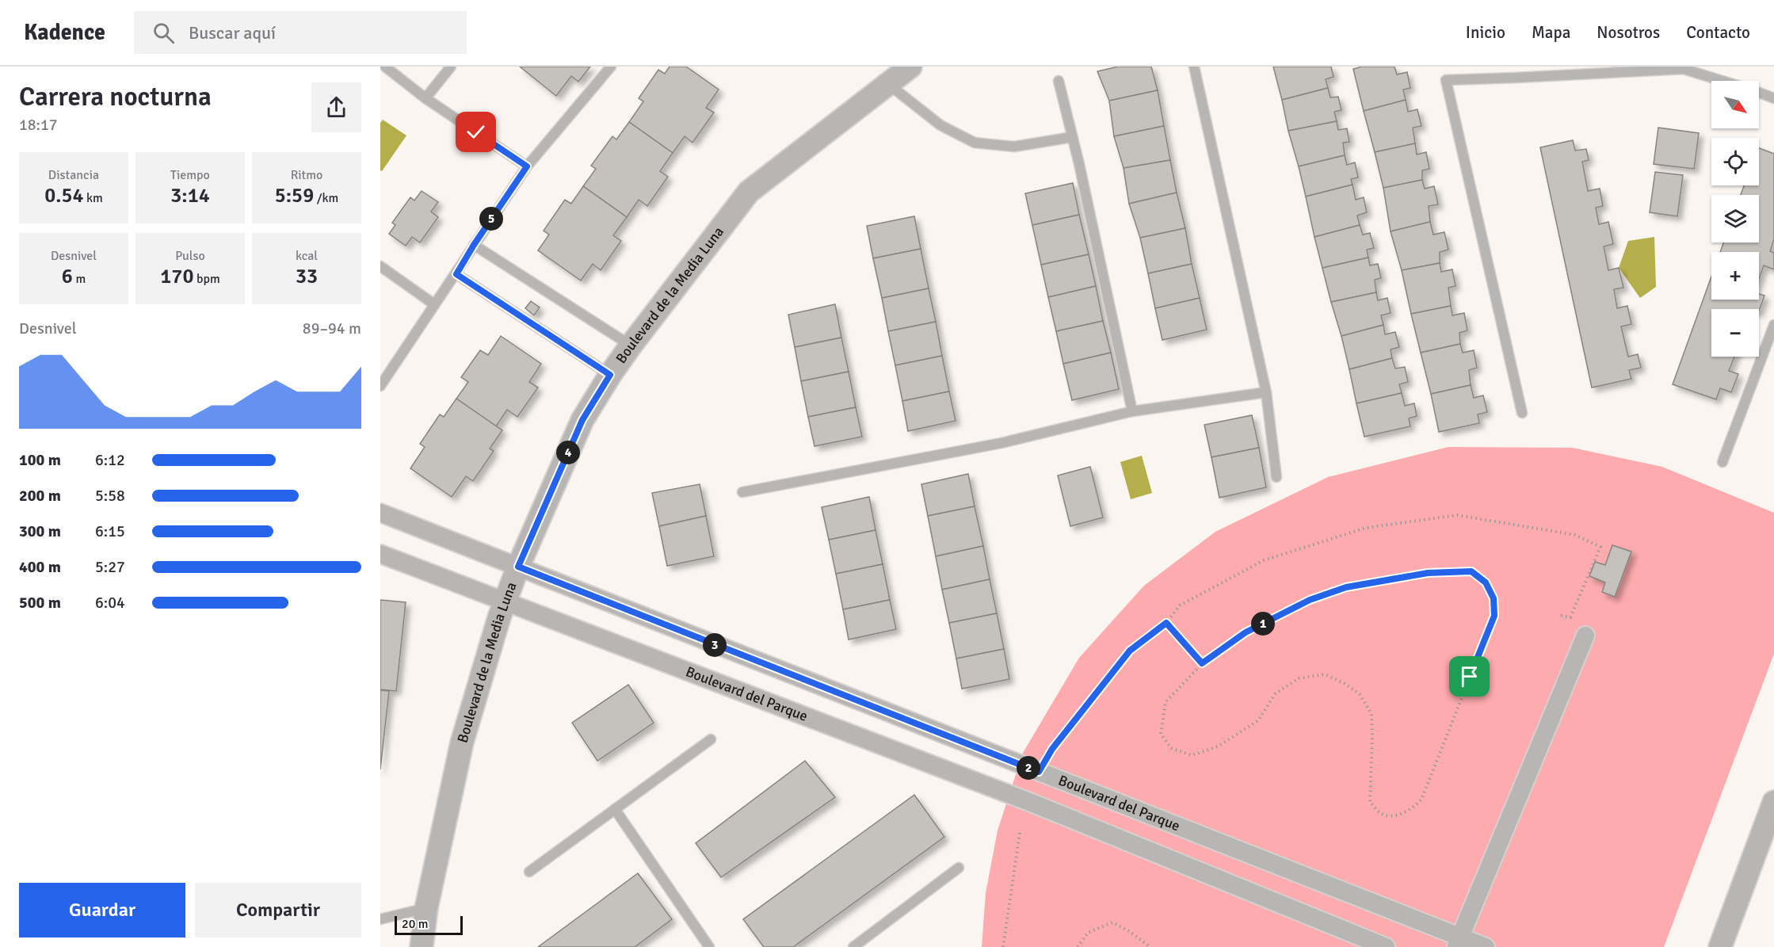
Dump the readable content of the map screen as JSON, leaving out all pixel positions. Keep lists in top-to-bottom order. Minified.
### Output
{"streets":{"street":["Boulevard de la Media Luna","Boulevard del Parque"]},"crossings":[["Boulevard de la Media Luna","Boulevard del Parque"]],"scale_bar":"20 m","north":"bottom right","page":{"header":"Kadence","search":"Buscar aquí","nav":["Inicio","Mapa","Nosotros","Contacto"],"heading":["Carrera nocturna","18:17"],"map_buttons":["+","−"],"stats":[["Distancia","0.54 km"],["Tiempo","3:14"],["Ritmo","5:59 /km"],["Desnivel","6 m"],["Pulso","170 bpm"],["kcal","33"]],"pins":["5","4","1","3","2"],"chart":["Desnivel","89–94 m"],"list":[{"name":"100 m","note":"6:12"},{"name":"200 m","note":"5:58"},{"name":"300 m","note":"6:15"},{"name":"400 m","note":"5:27"},{"name":"500 m","note":"6:04"}],"buttons":["Guardar","Compartir"],"scale":"20 m"}}
